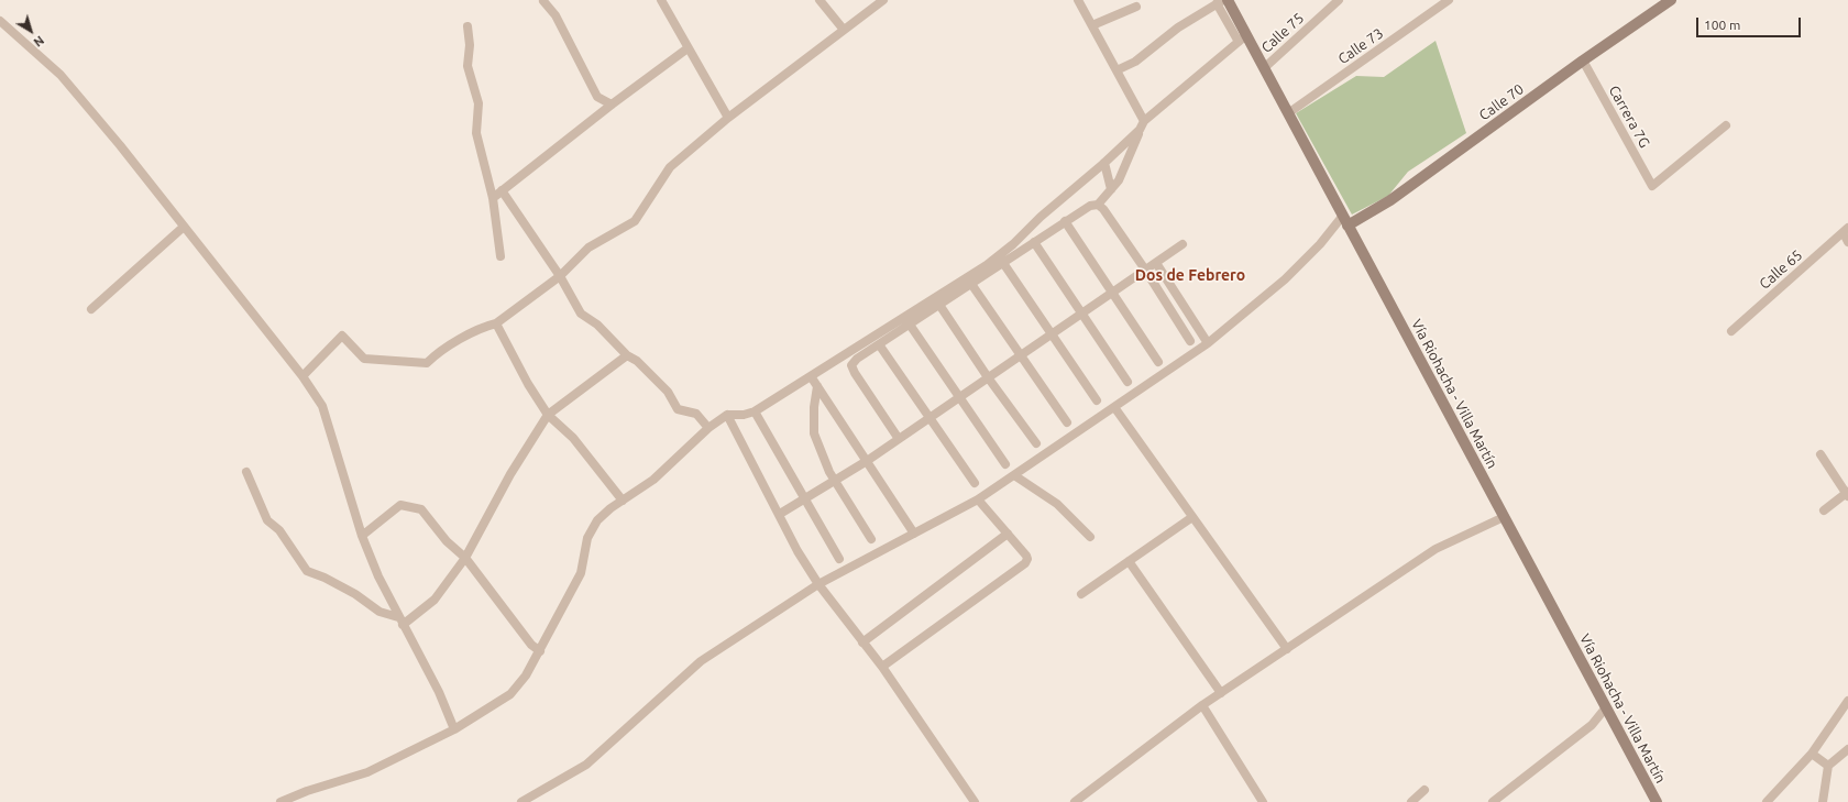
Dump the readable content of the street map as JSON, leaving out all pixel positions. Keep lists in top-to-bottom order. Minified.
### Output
{"streets":{"main road":["Calle 70","Vía Riohacha - Villa Martín"],"street":["Calle 75","Calle 73","Carrera 7G","Calle 65"]},"crossings":[["Calle 75","Vía Riohacha - Villa Martín"],["Calle 73","Vía Riohacha - Villa Martín"],["Calle 70","Carrera 7G"],["Calle 70","Vía Riohacha - Villa Martín"]],"districts":["Dos de Febrero"],"scale_bar":"100 m","north":"bottom right"}
